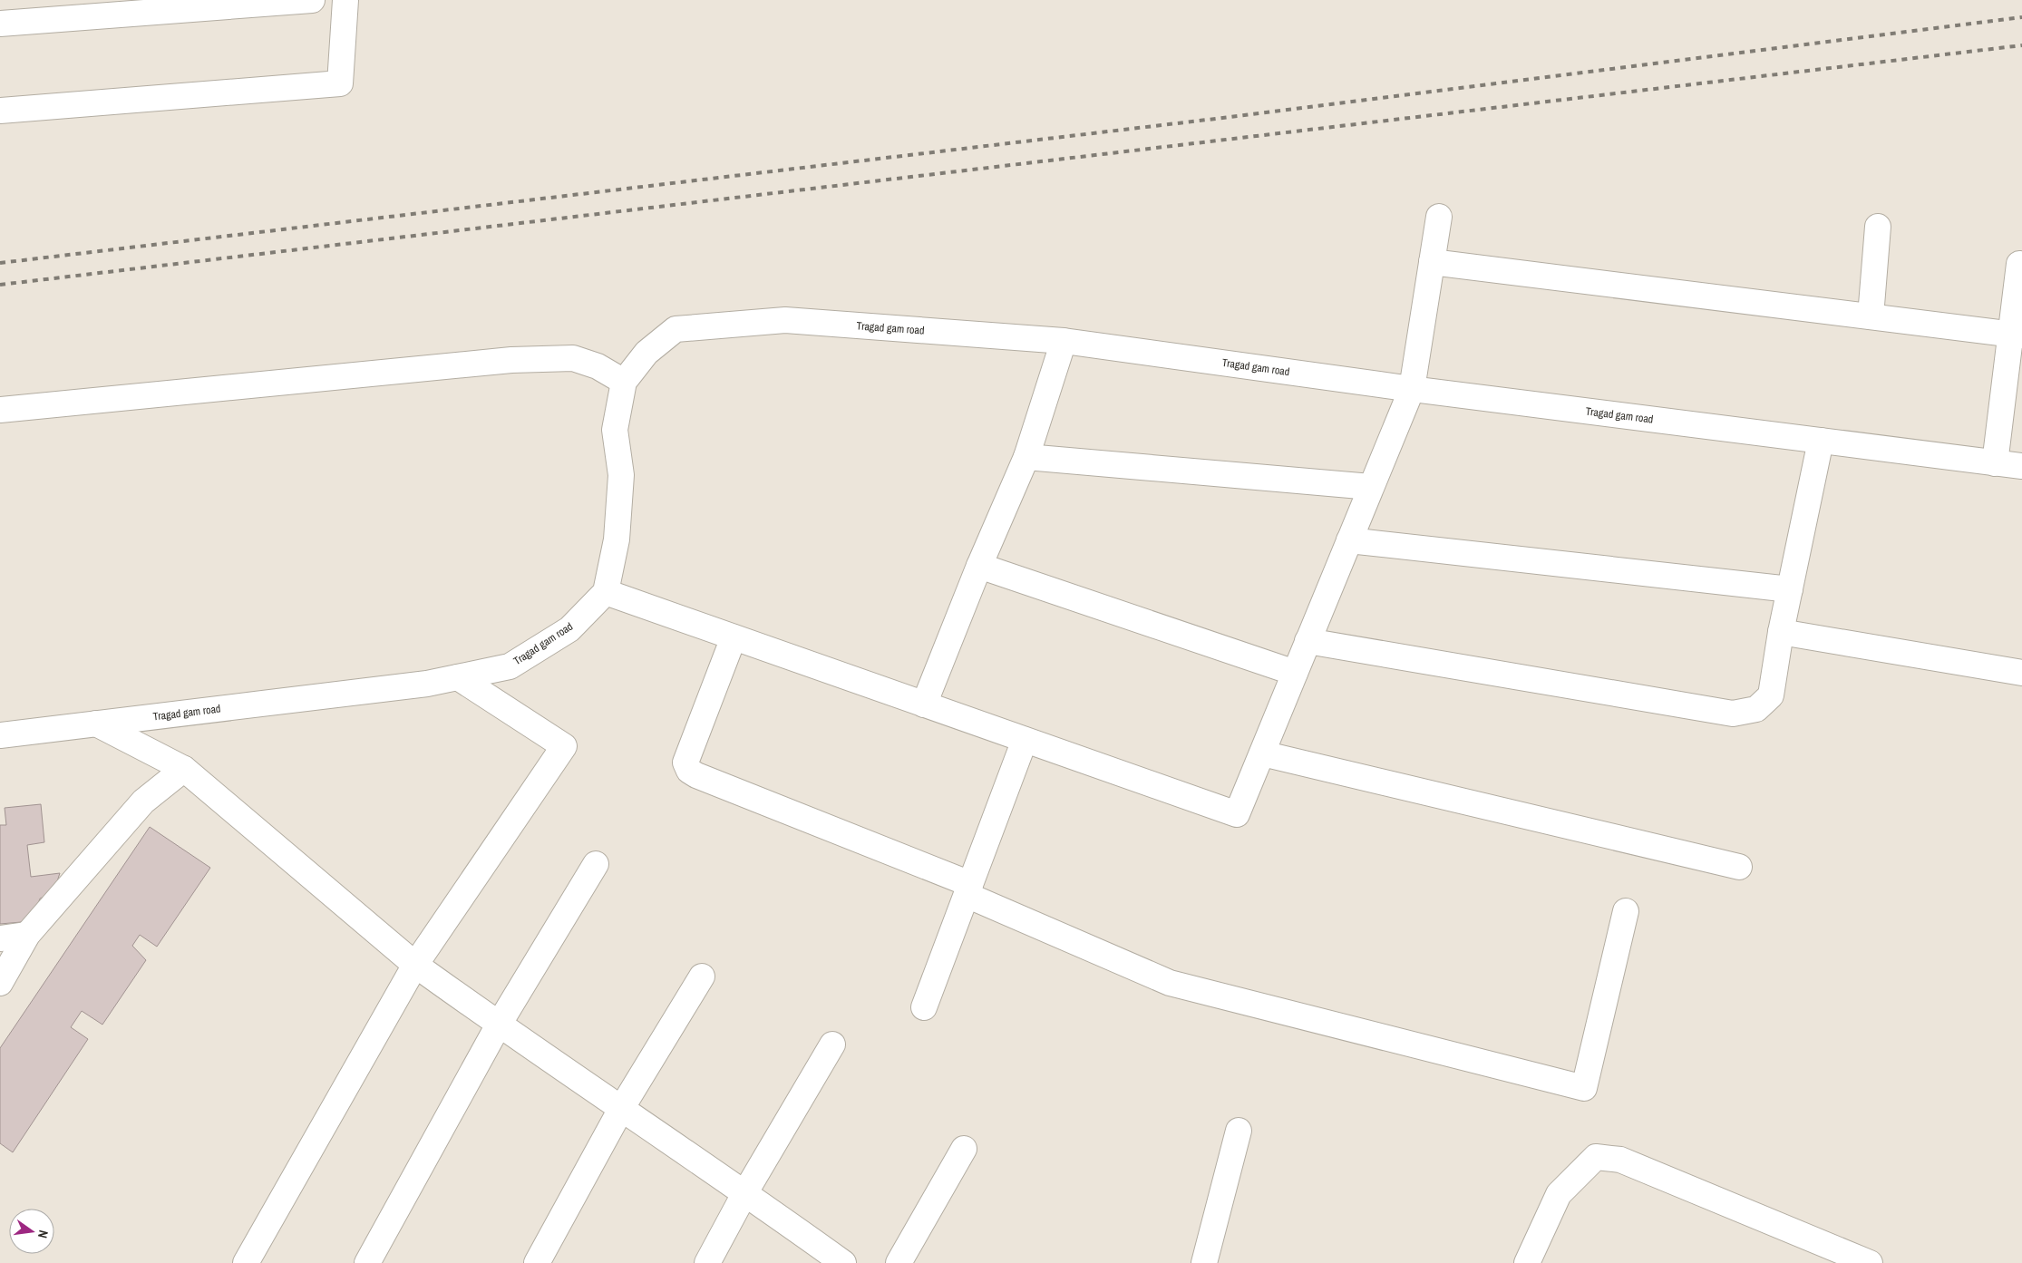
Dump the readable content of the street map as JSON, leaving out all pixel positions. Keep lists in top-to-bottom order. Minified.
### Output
{"streets":{"street":["Tragad gam road"]},"north":"right"}
